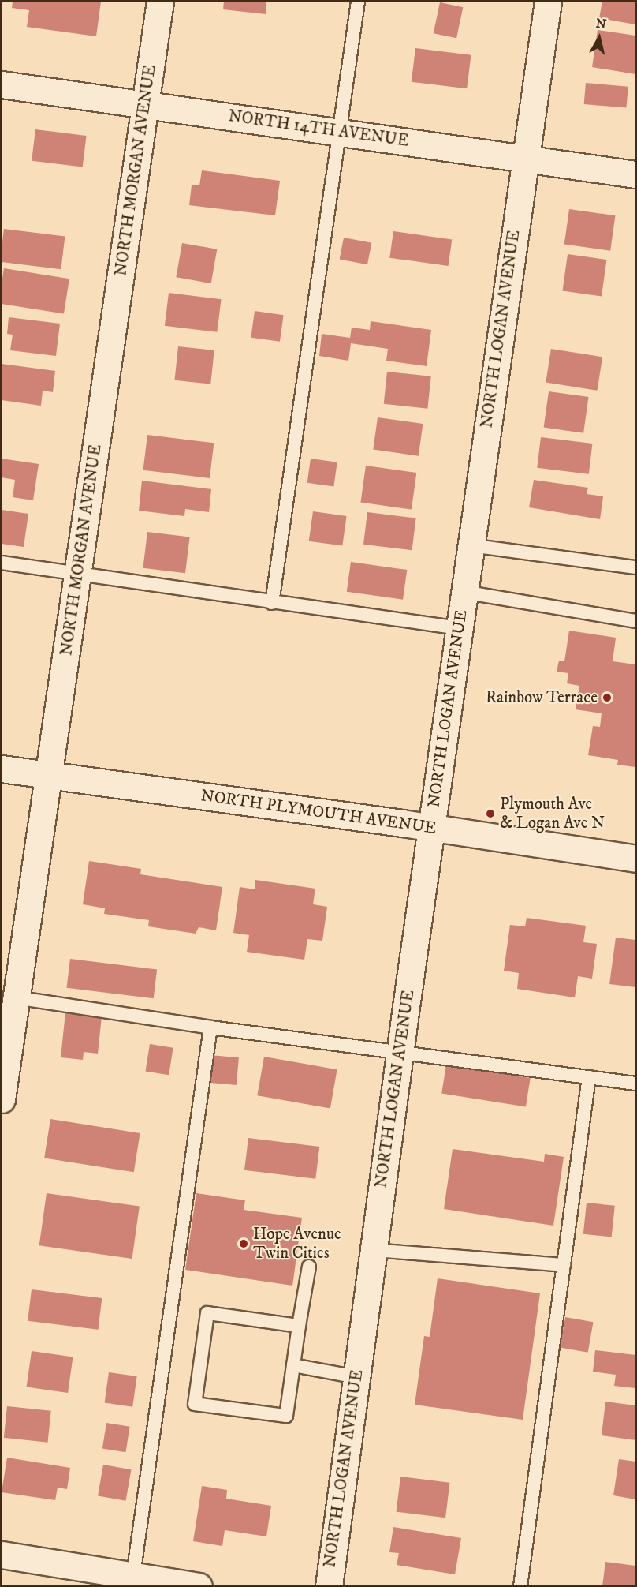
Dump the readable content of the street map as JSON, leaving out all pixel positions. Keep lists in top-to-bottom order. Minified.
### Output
{"streets":{"street":["NORTH 14TH AVENUE","NORTH MORGAN AVENUE","NORTH LOGAN AVENUE","NORTH PLYMOUTH AVENUE"]},"crossings":[["NORTH 14TH AVENUE","NORTH MORGAN AVENUE"],["NORTH 14TH AVENUE","NORTH LOGAN AVENUE"],["NORTH MORGAN AVENUE","NORTH PLYMOUTH AVENUE"],["NORTH LOGAN AVENUE","NORTH PLYMOUTH AVENUE"]],"places":["Rainbow Terrace","Plymouth Ave & Logan Ave N","Hope Avenue Twin Cities"],"north":"top"}
